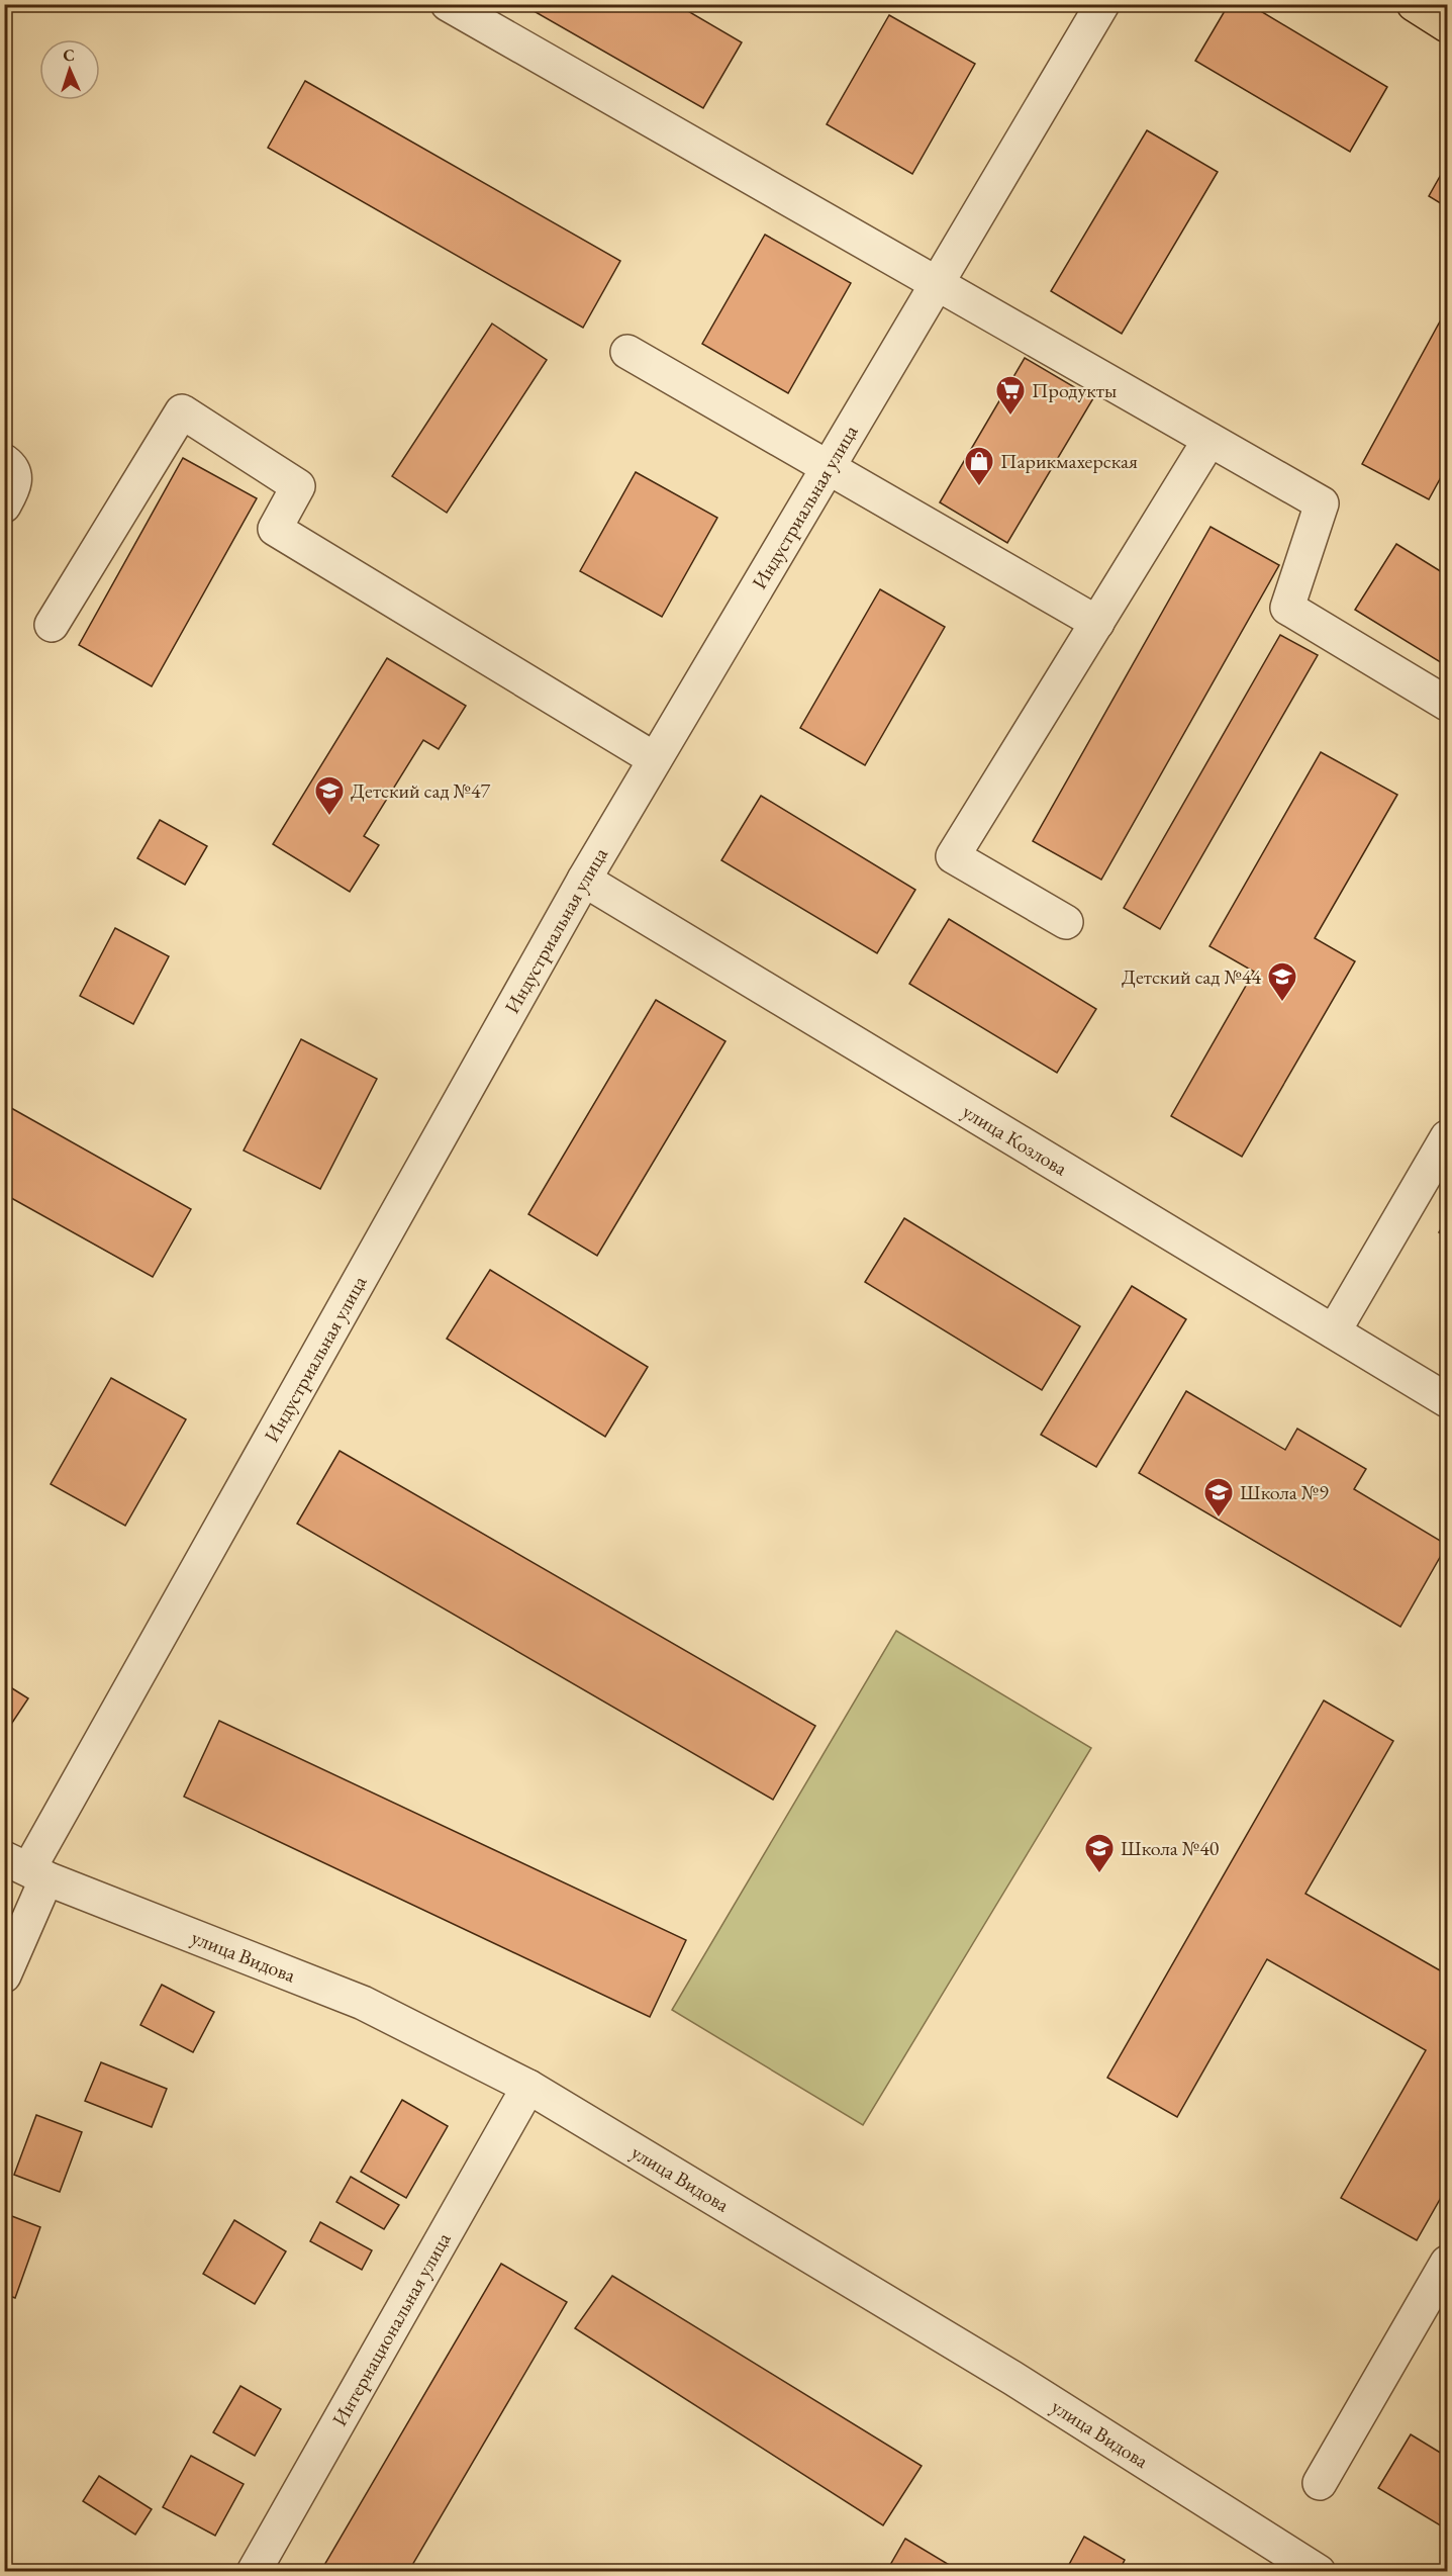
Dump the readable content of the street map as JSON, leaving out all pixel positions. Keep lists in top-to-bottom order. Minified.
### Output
{"streets":{"street":["Индустриальная улица","улица Козлова","улица Видова","Интернациональная улица"]},"crossings":[["Индустриальная улица","улица Козлова"],["Индустриальная улица","улица Видова"],["улица Видова","Интернациональная улица"]],"places":{"supermarket":["Продукты"],"shop":["Парикмахерская"],"school or university":["Детский сад №47","Детский сад №44","Школа №9","Школа №40"]},"north":"top"}
